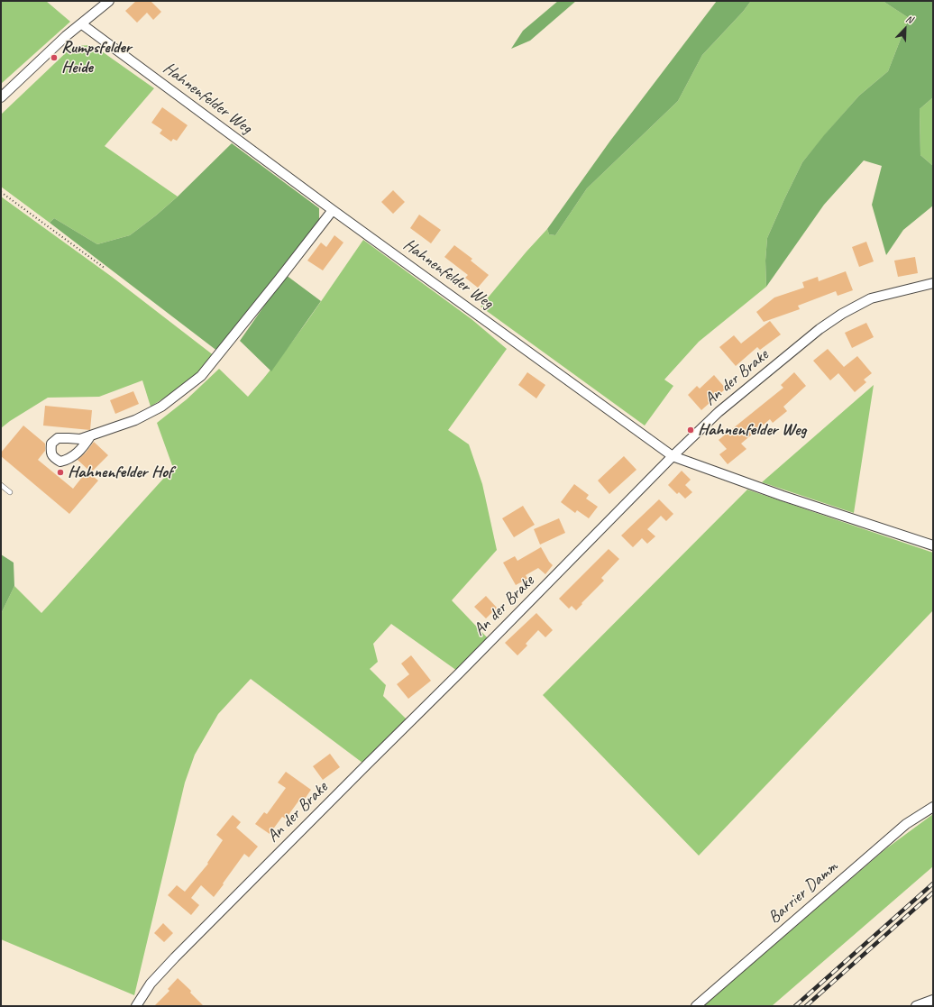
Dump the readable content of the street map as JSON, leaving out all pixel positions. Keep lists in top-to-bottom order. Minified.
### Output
{"streets":{"street":["Hahnenfelder Weg","An der Brake","Barrier Damm"]},"crossings":[["Hahnenfelder Weg","An der Brake"]],"places":["Rumpsfelder Heide","Hahnenfelder Weg","Hahnenfelder Hof"],"north":"top right"}
